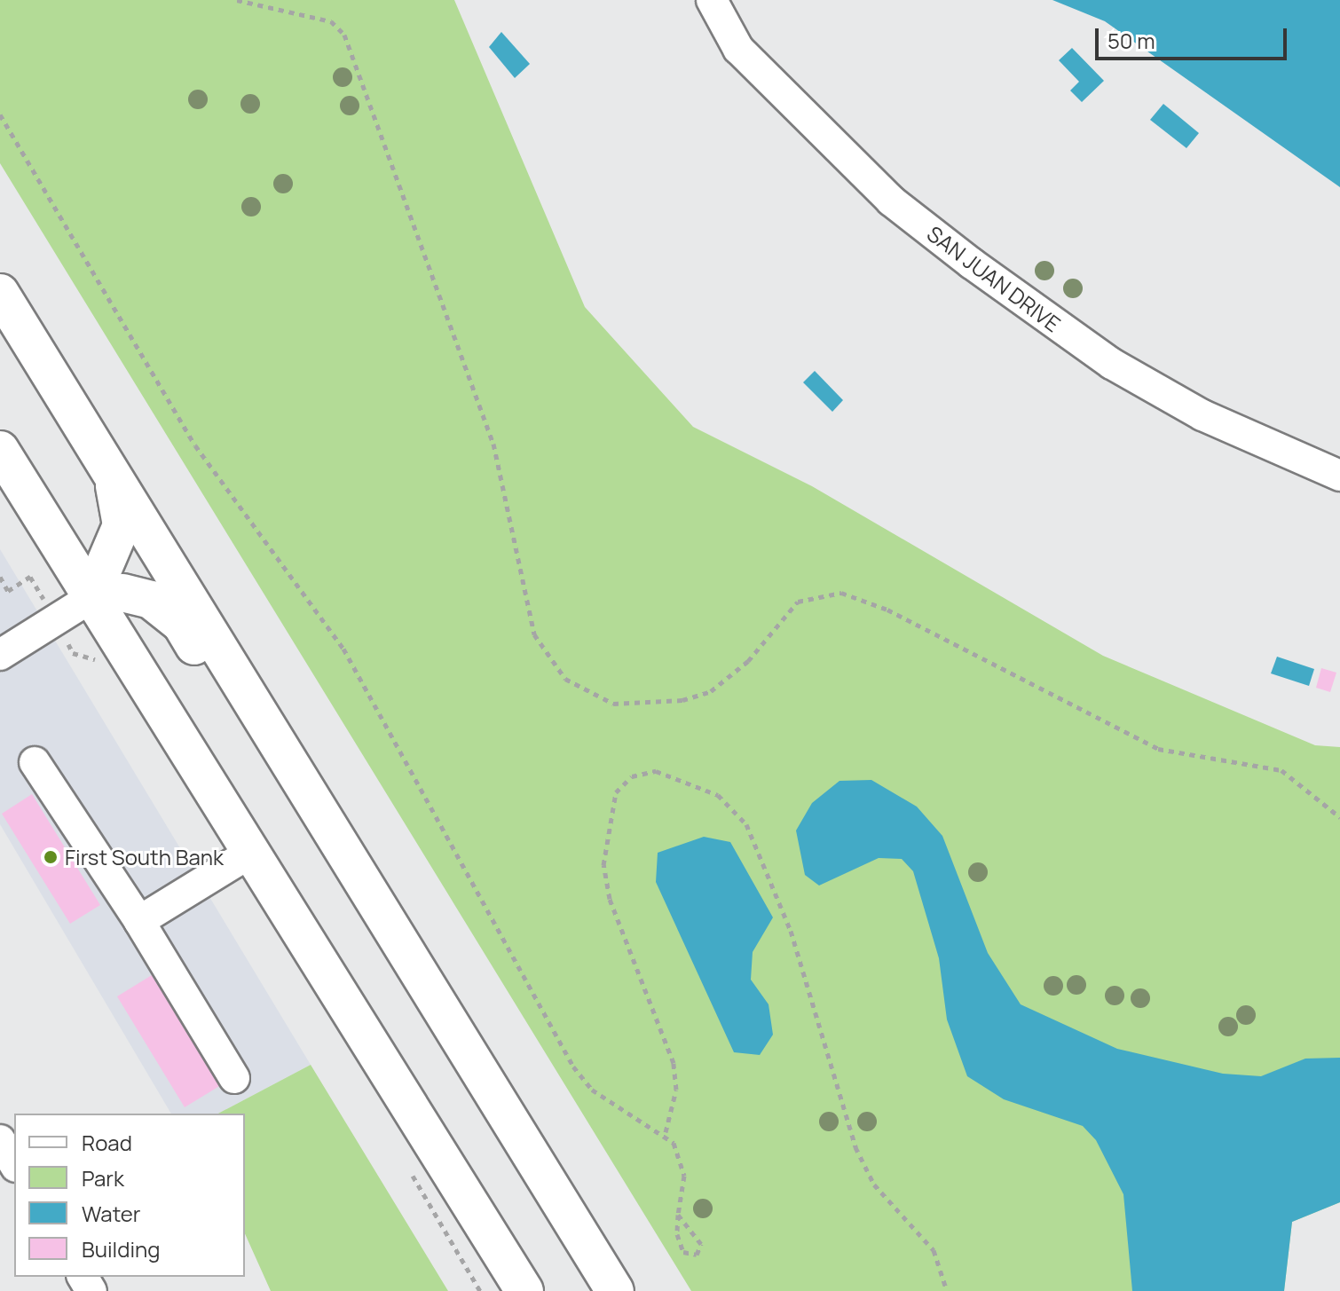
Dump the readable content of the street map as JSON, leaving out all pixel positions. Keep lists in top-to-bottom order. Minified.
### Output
{"streets":{"street":["SAN JUAN DRIVE"]},"places":["First South Bank"],"legend":["Road","Park","Water","Building"],"scale_bar":"50 m"}
